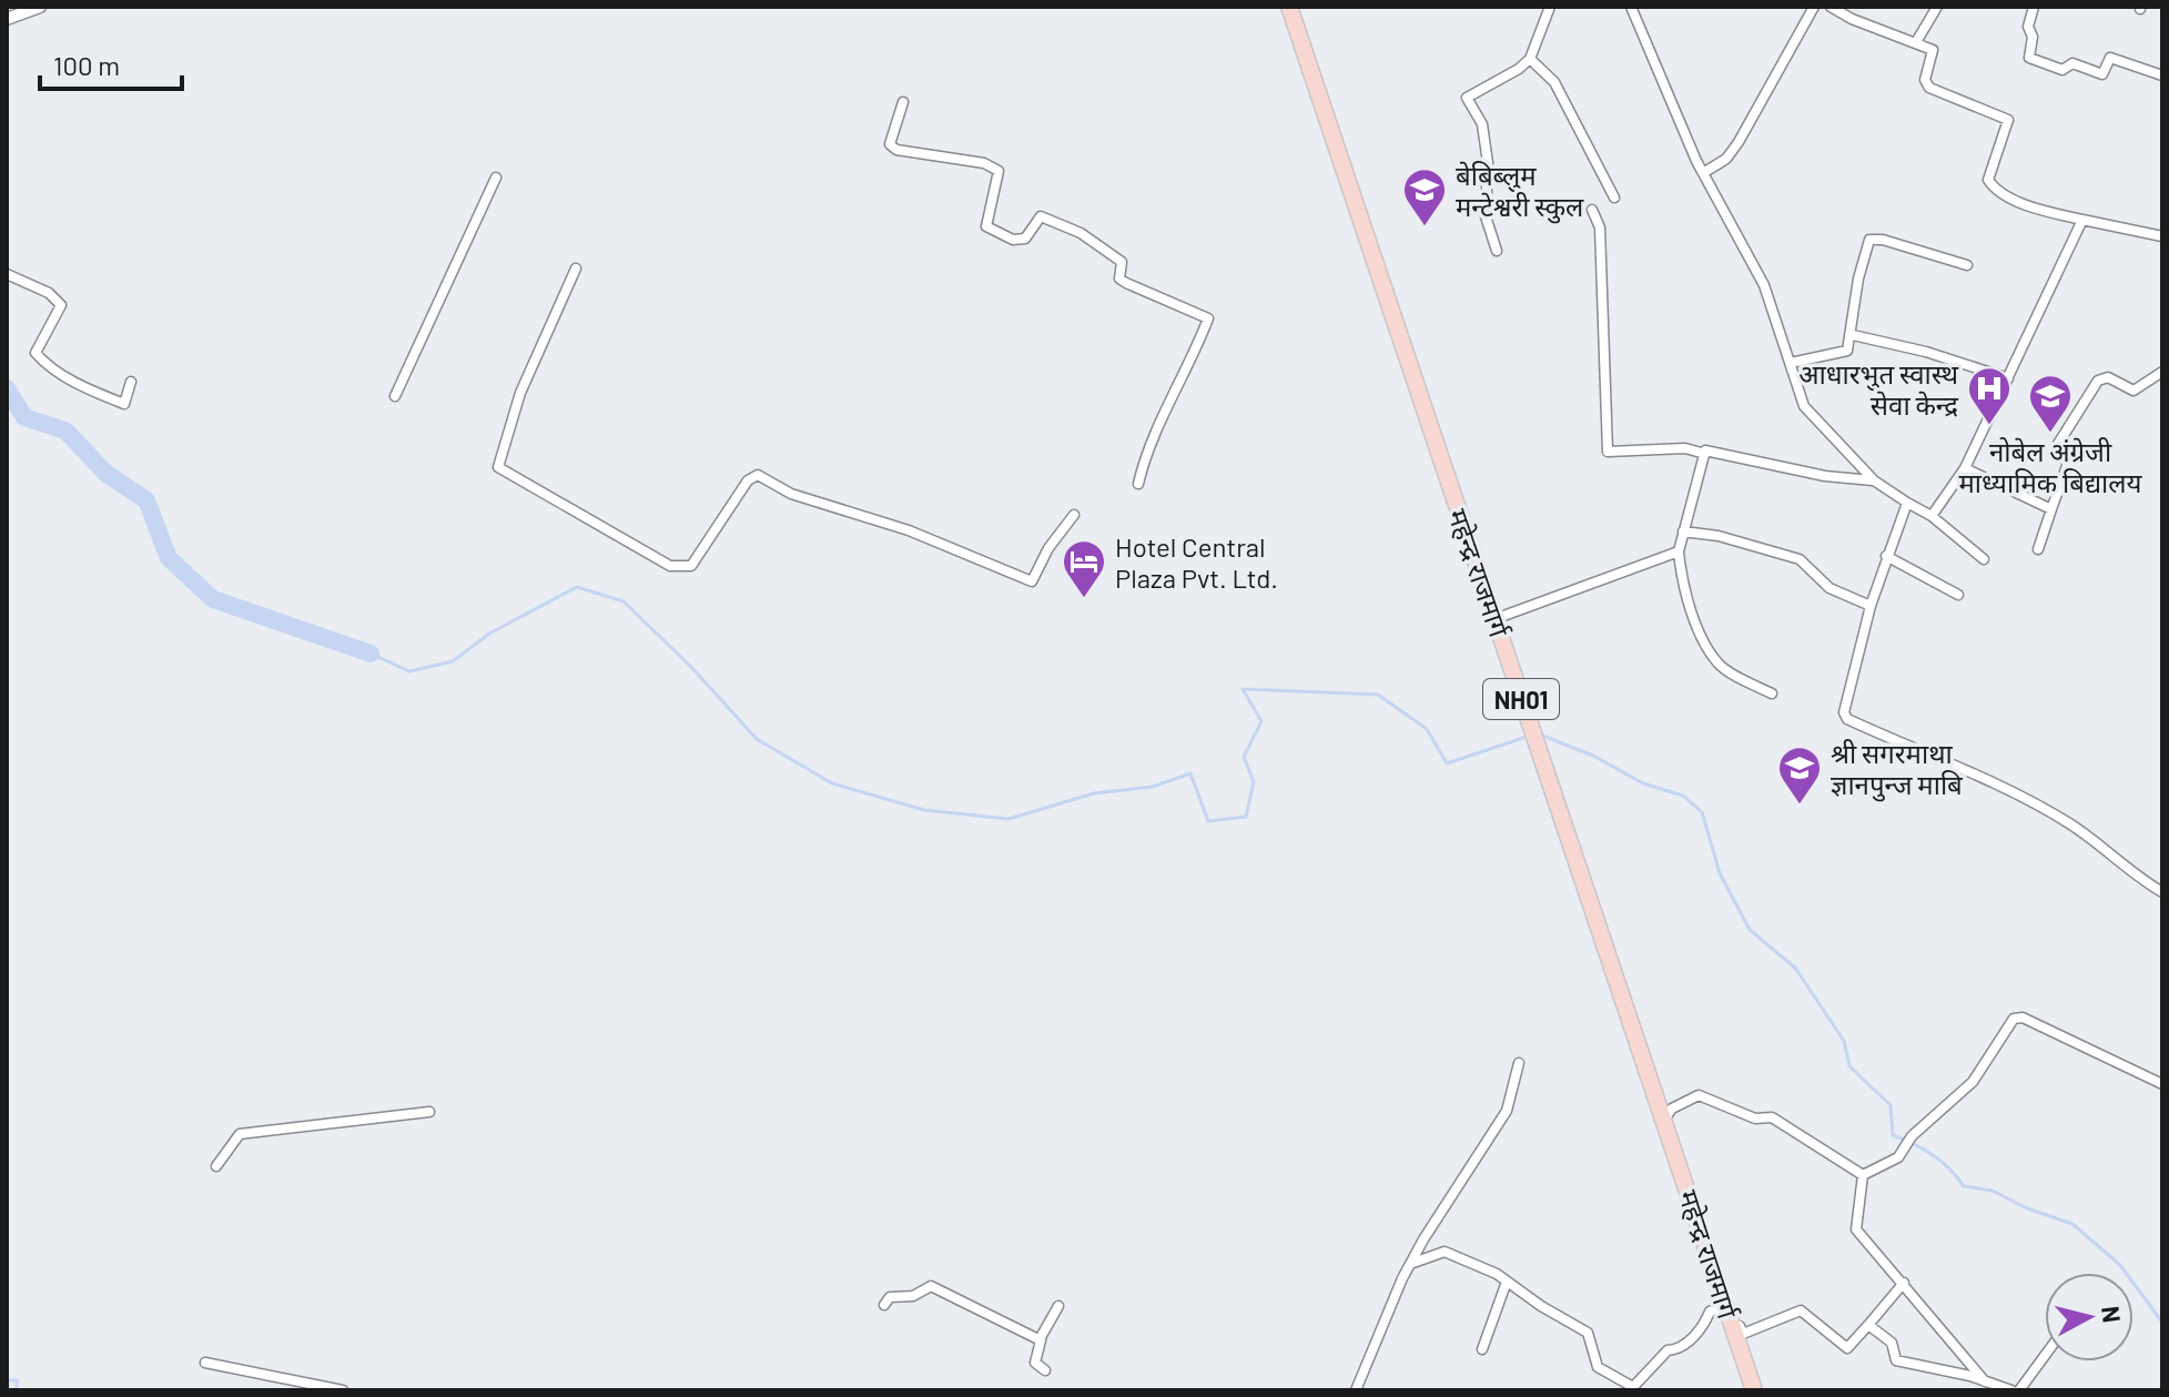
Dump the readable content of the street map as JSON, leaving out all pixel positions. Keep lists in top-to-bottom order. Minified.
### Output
{"streets":{"highway":["महेन्द्र राजमार्ग","NH01"]},"places":{"school or university":["बेबिब्लुम मन्टेश्वरी स्कुल","नोबेल अंग्रेजी माध्यामिक बिद्यालय","श्री सगरमाथा ज्ञानपुन्ज माबि"],"hospital":["आधारभुत स्वास्थ सेवा केन्द्र"],"hotel":["Hotel Central Plaza Pvt. Ltd."]},"scale_bar":"100 m","north":"right"}
